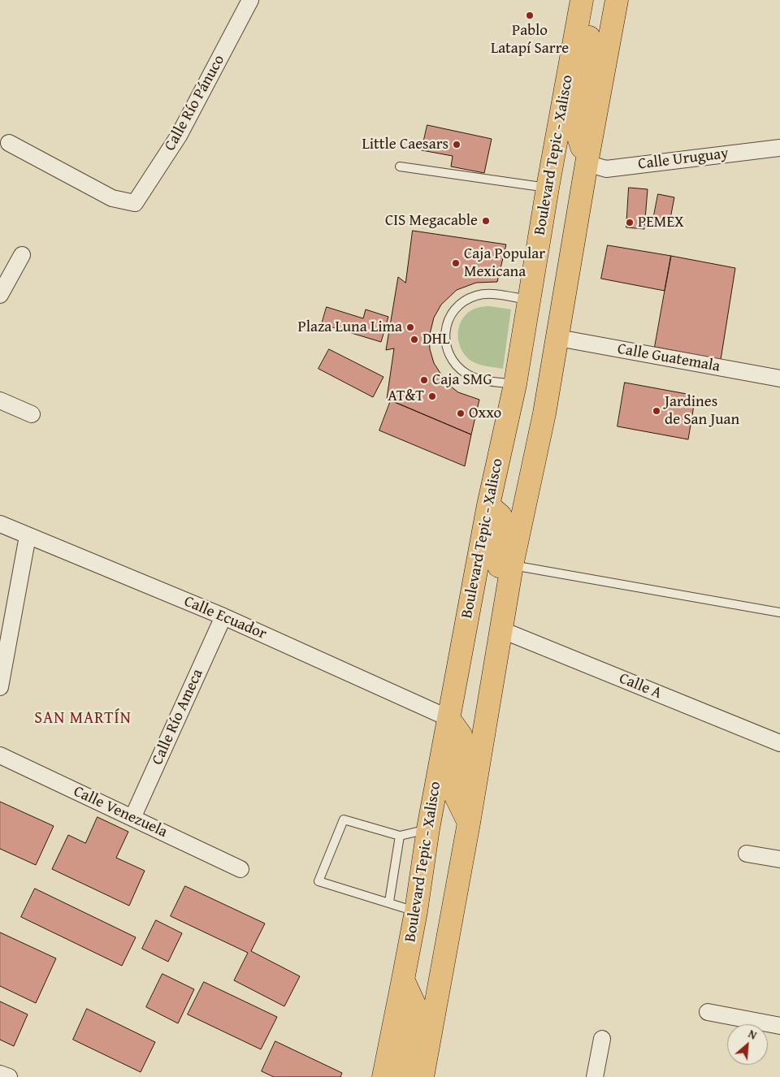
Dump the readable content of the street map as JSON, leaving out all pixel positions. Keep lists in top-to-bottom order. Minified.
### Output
{"streets":{"main road":["Boulevard Tepic - Xalisco"],"street":["Calle Río Pánuco","Calle Uruguay","Calle Guatemala","Calle Ecuador","Calle A","Calle Río Ameca","Calle Venezuela"]},"crossings":[["Boulevard Tepic - Xalisco","Calle Ecuador"],["Calle Ecuador","Calle Río Ameca"],["Calle Río Ameca","Calle Venezuela"]],"districts":["SAN MARTÍN"],"places":["Pablo Latapí Sarre","Little Caesars","CIS Megacable","PEMEX","Caja Popular Mexicana","Plaza Luna Lima","DHL","Caja SMG","AT&T","Jardines de San Juan","Oxxo"],"north":"top right"}
